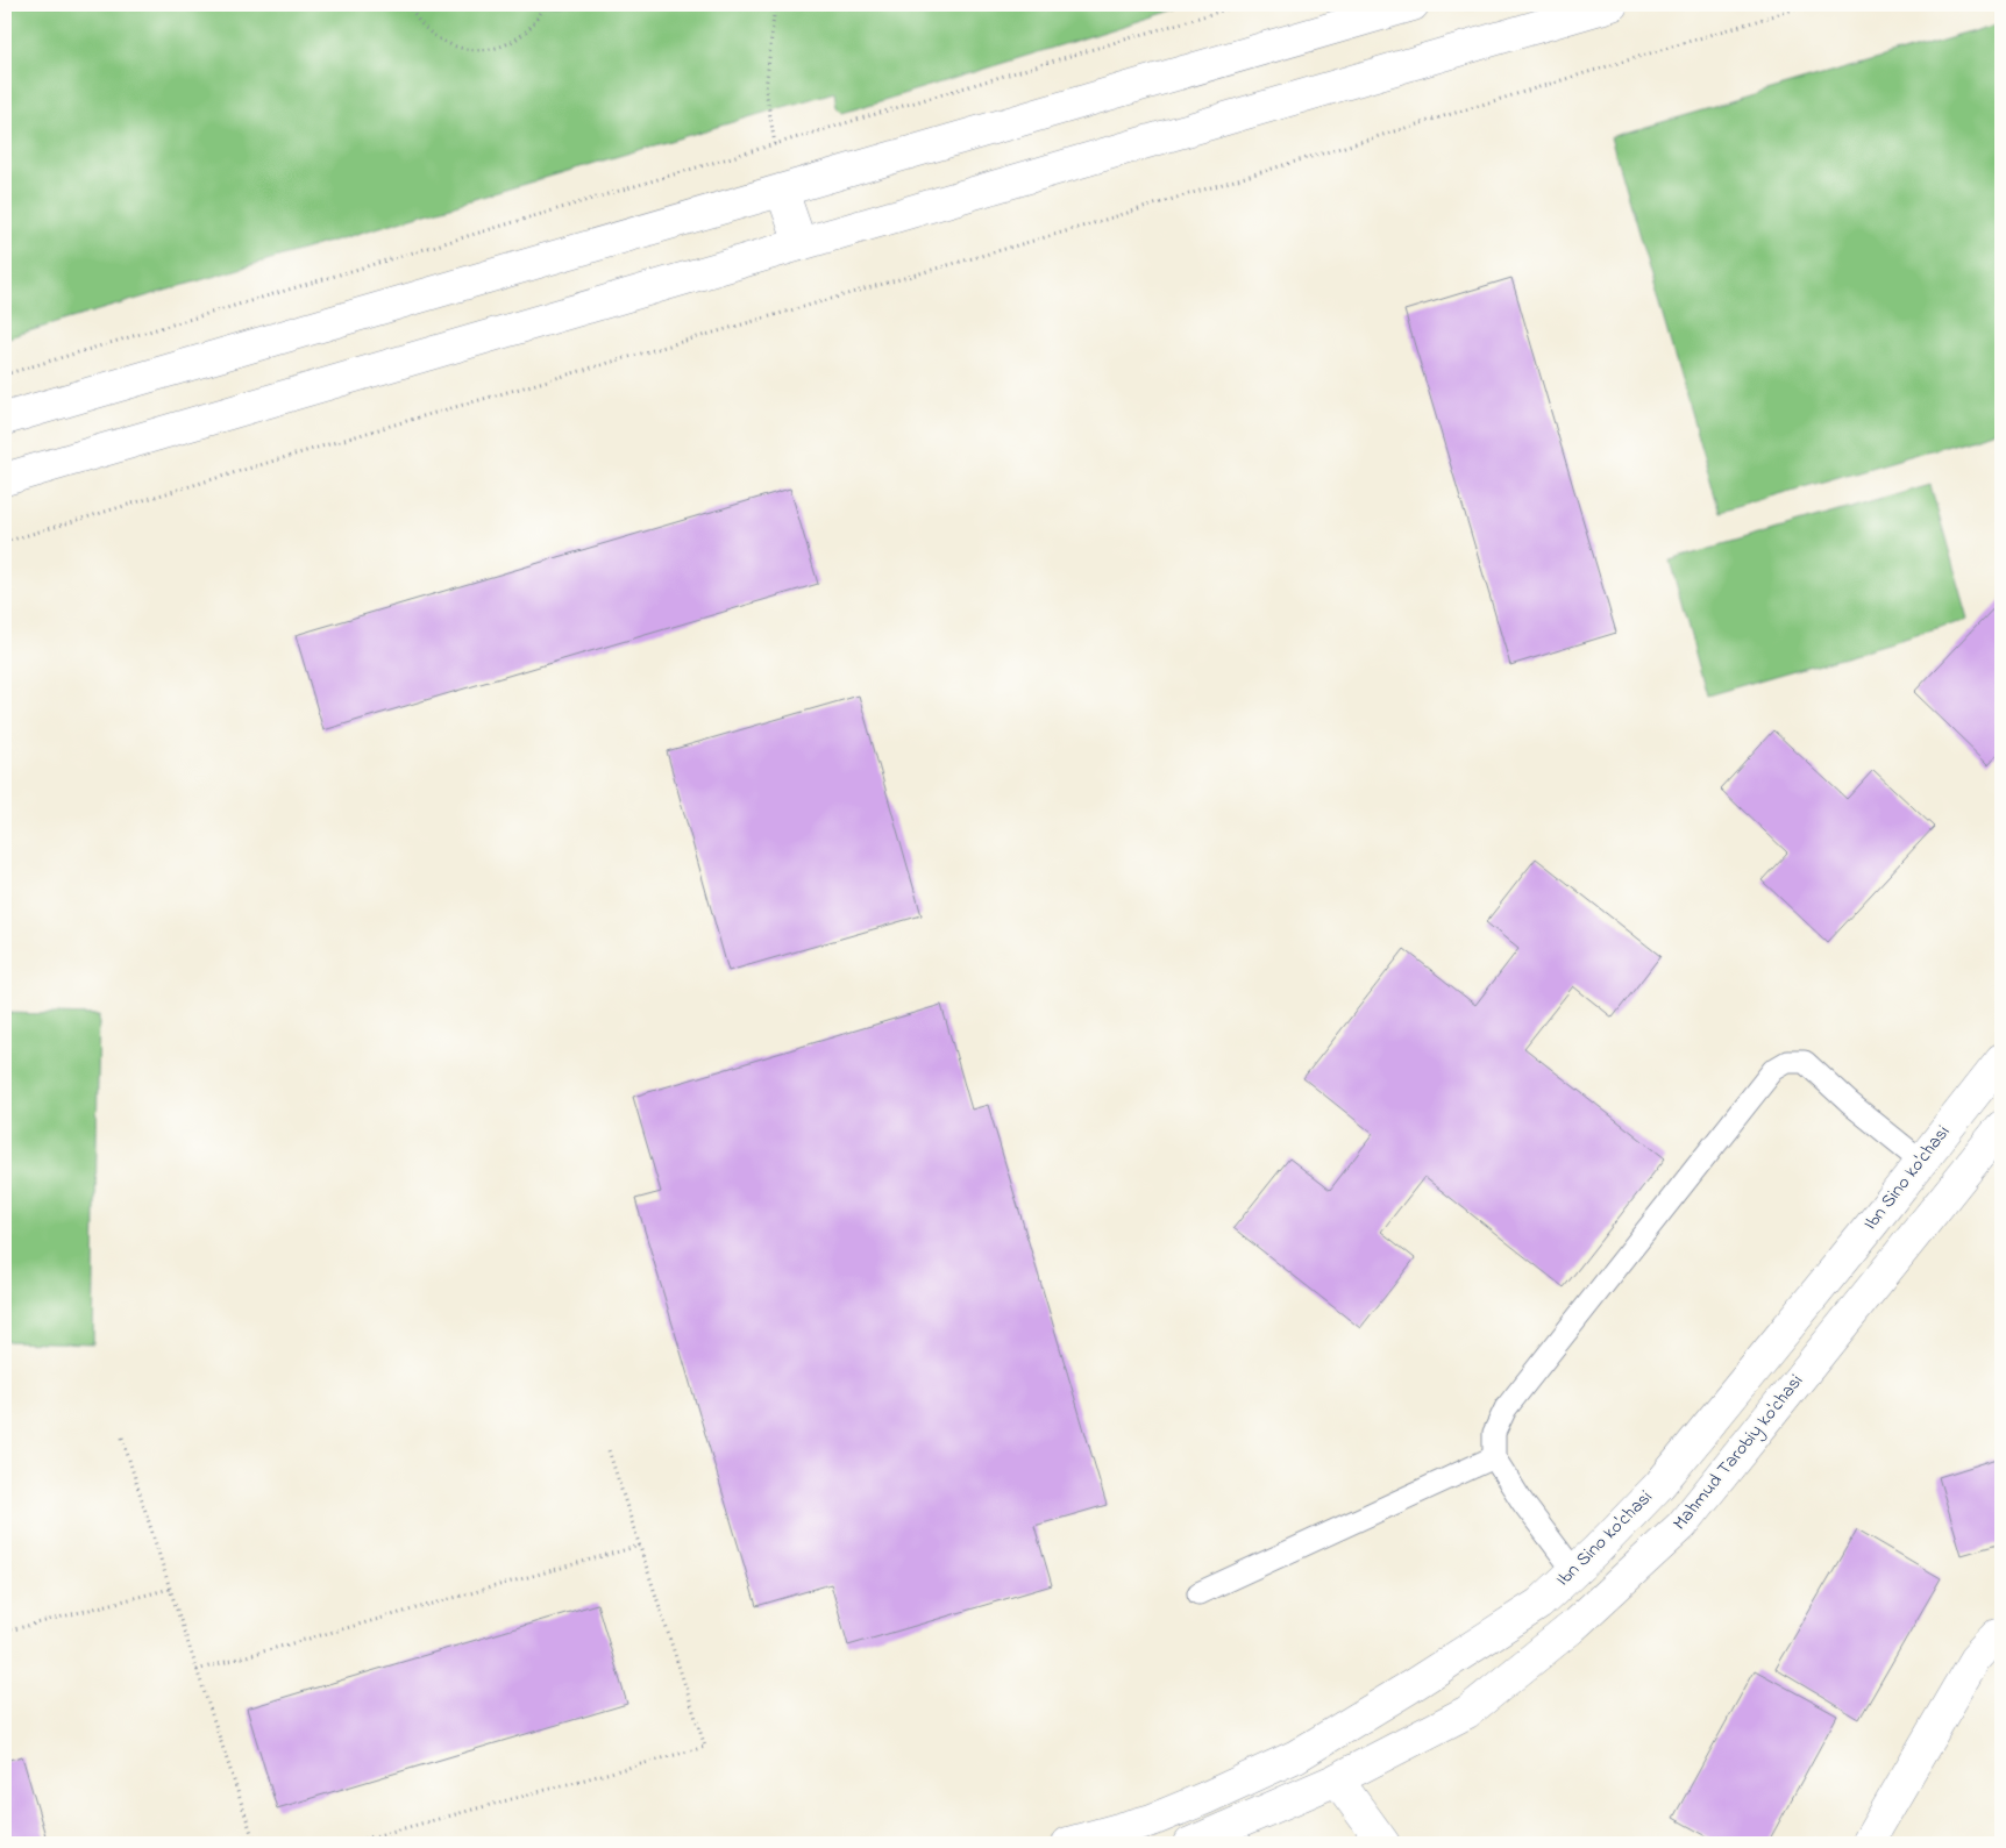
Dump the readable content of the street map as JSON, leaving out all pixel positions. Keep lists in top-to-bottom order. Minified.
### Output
{"streets":{"street":["Ibn Sino ko'chasi","Mahmud Tarobiy ko'chasi"]}}
